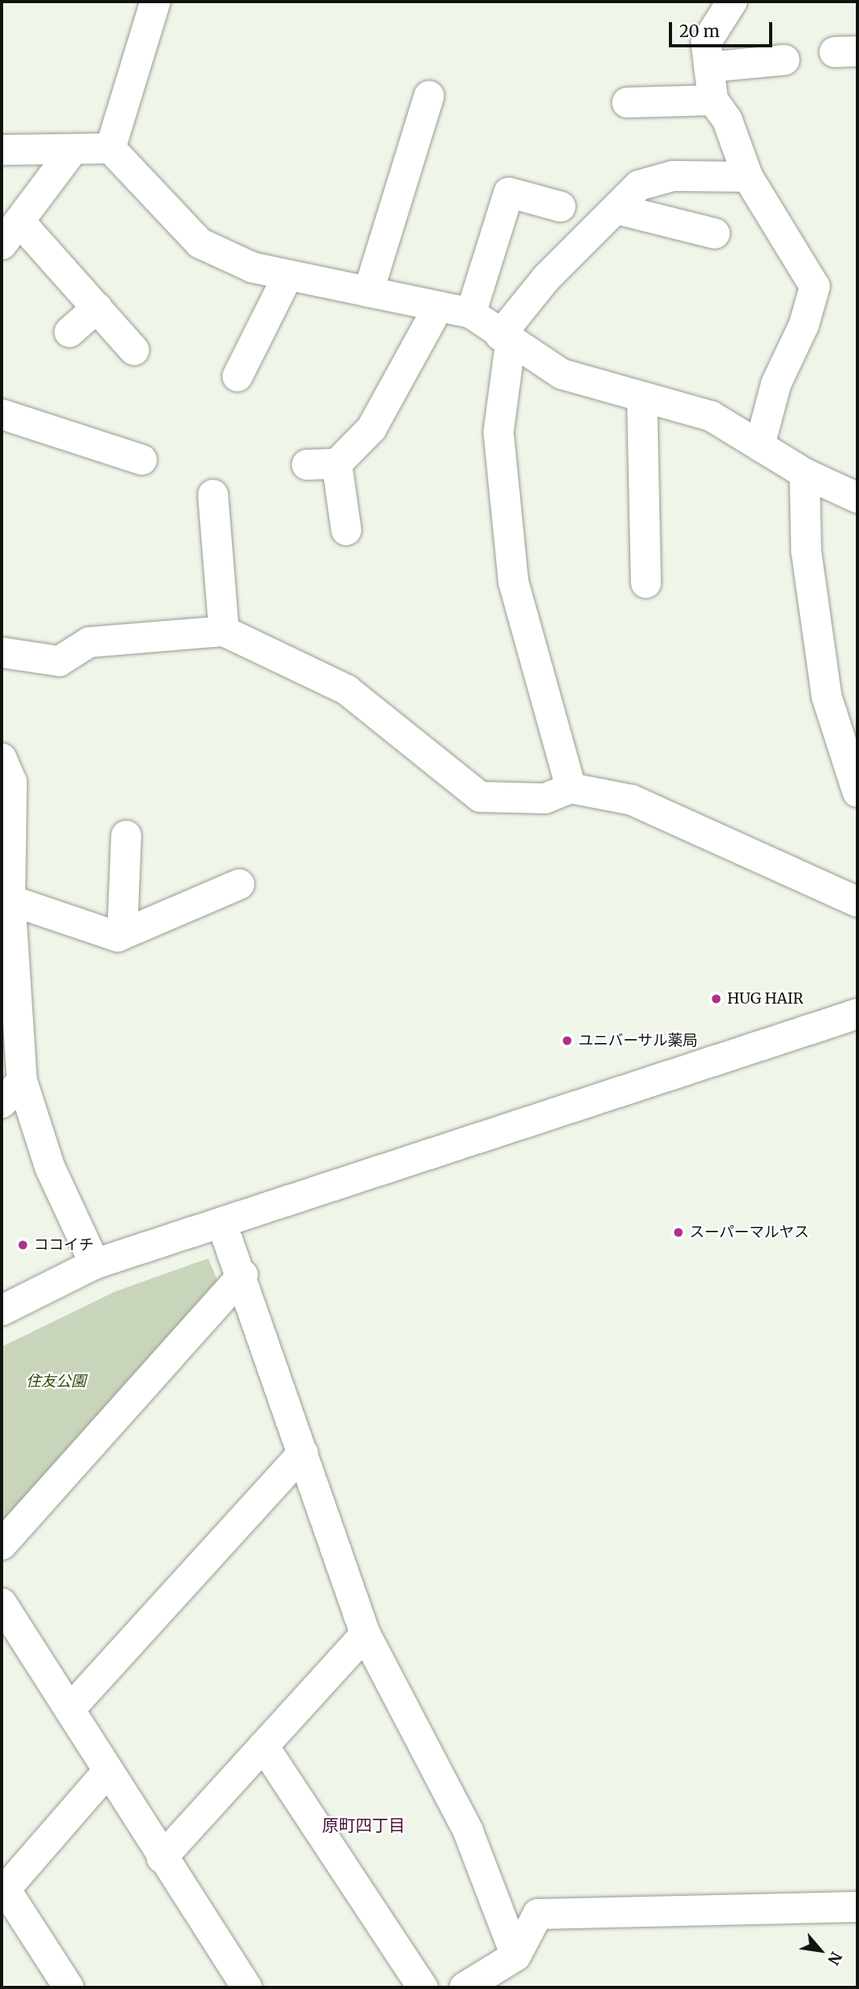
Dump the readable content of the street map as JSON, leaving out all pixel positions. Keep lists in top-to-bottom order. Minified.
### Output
{"districts":["原町四丁目"],"parks":["住友公園"],"places":["HUG HAIR","ユニバーサル薬局","スーパーマルヤス","ココイチ"],"scale_bar":"20 m","north":"bottom right"}
